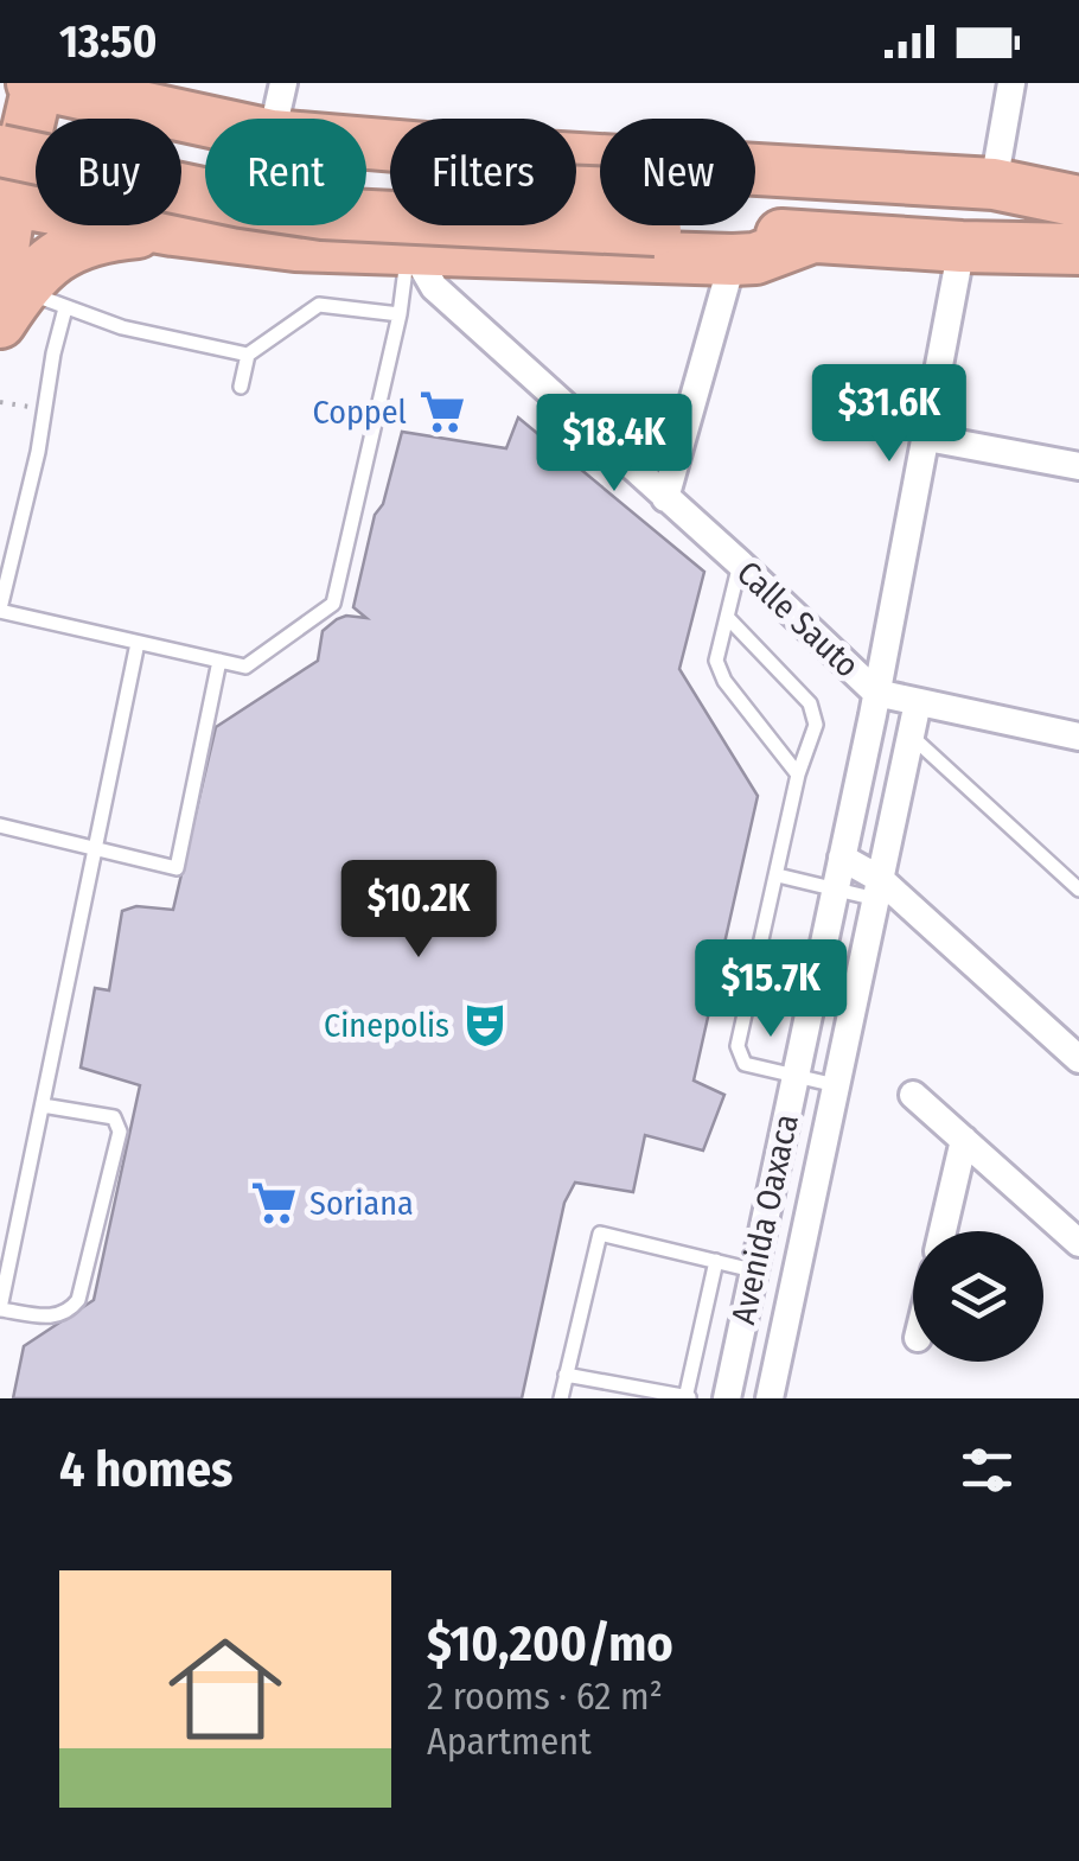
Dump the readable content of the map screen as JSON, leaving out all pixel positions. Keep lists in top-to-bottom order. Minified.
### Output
{"streets":{"street":["Calle Sauto","Avenida Oaxaca"]},"crossings":[["Calle Sauto","Avenida Oaxaca"]],"places":{"supermarket":["Coppel","Soriana"],"theatre":["Cinepolis"]},"page":{"status":"13:50","chip":["Buy","Rent","Filters","New"],"price":["$31.6K","$18.4K","$10.2K","$15.7K"],"heading":"4 homes","list":[{"name":"$10,200/mo","note":"2 rooms · 62 m² · Apartment"}]}}
